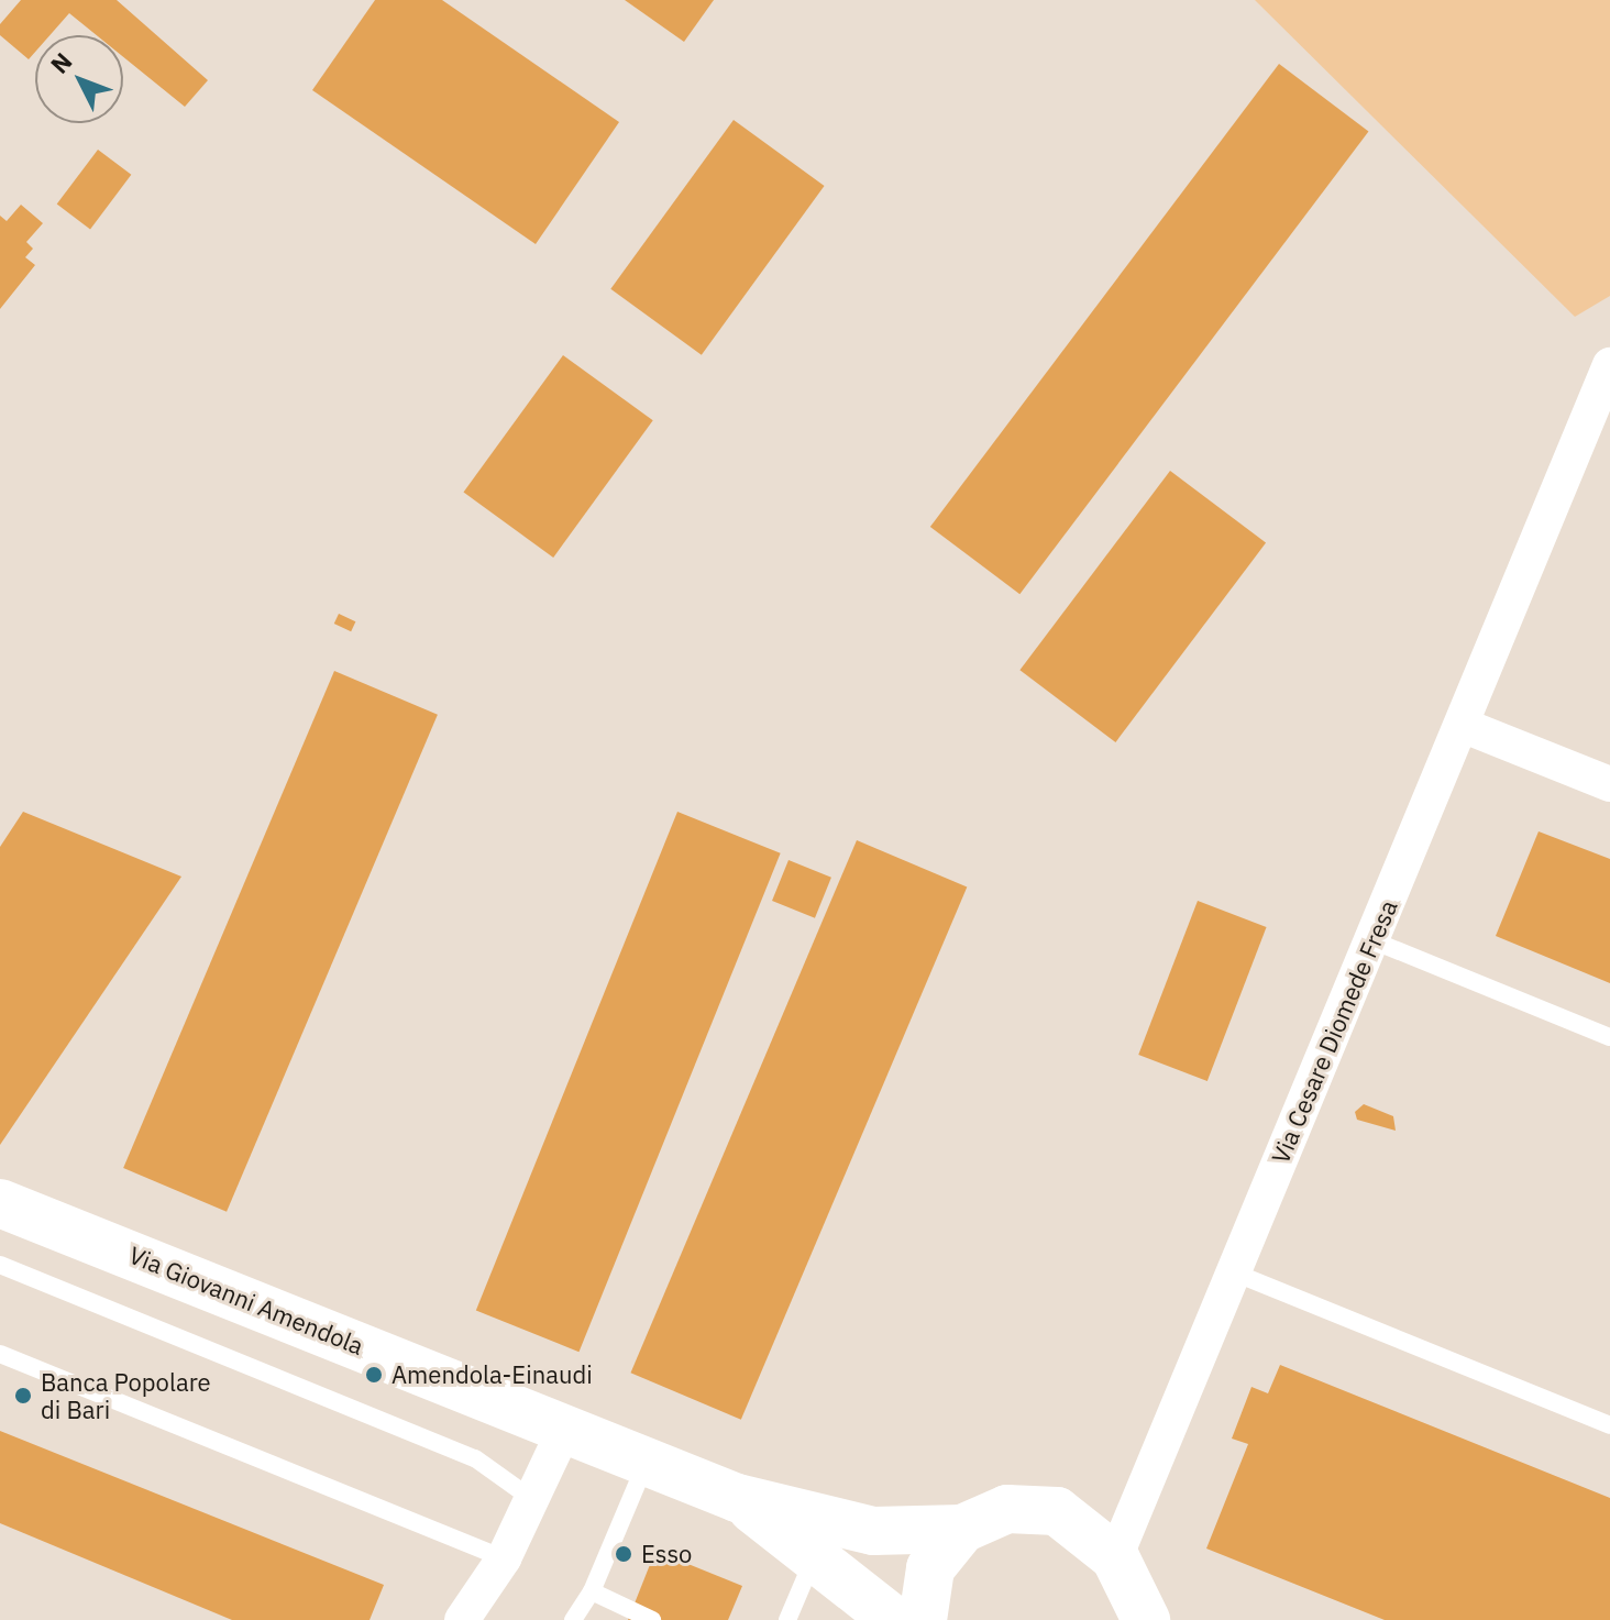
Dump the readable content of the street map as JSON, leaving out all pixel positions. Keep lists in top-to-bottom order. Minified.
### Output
{"streets":{"main road":["Via Giovanni Amendola"],"street":["Via Cesare Diomede Fresa"]},"crossings":[["Via Cesare Diomede Fresa","Via Giovanni Amendola"]],"places":["Amendola-Einaudi","Banca Popolare di Bari","Esso"],"north":"top left"}
